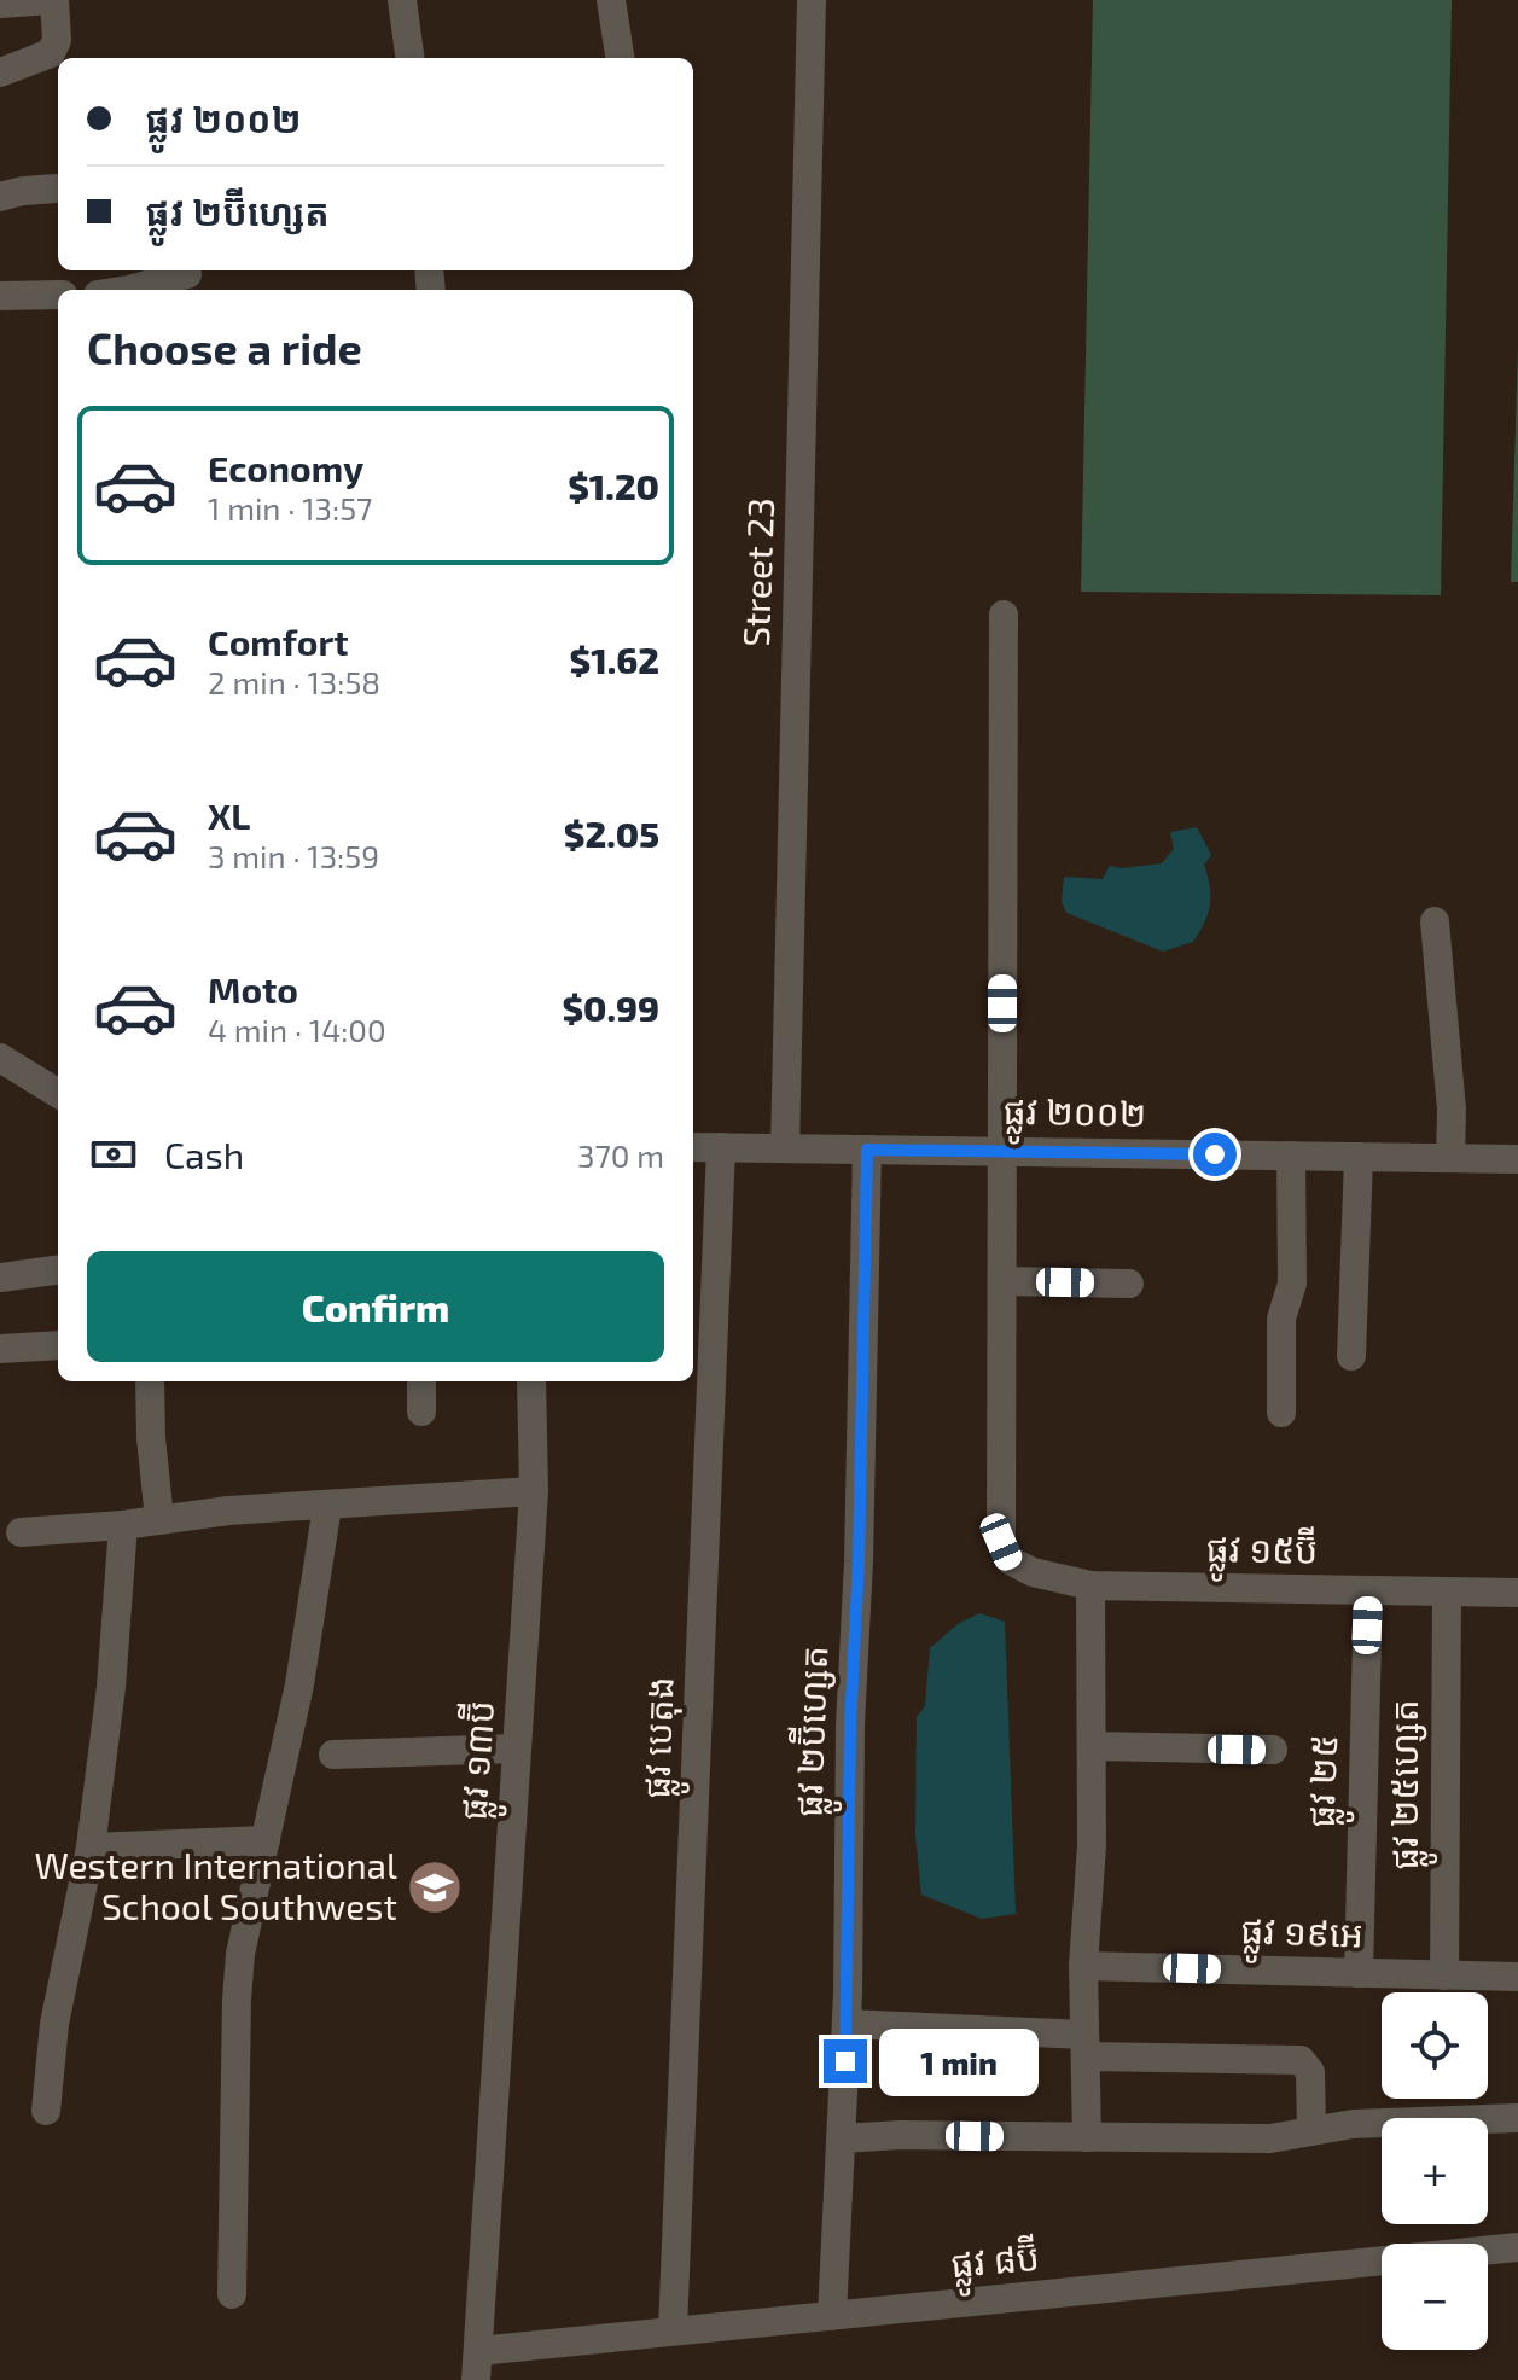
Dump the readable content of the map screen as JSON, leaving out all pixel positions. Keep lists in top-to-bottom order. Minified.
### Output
{"streets":{"street":["Street 23","ផ្លូវ ២០០២","ផ្លូវ ១៥ប៊ី","ផ្លូវ ២ប៊ីហ្សេត","ផ្លូវ បេតុង","ផ្លូវ ១៣ប៊ី","ផ្លូវ ២៥","ផ្លូវ ២៥ហ្សេត","ផ្លូវ ១៩អេ","ផ្លូវ ៨ប៊ី"]},"crossings":[["Street 23","ផ្លូវ ២០០២"],["ផ្លូវ ២០០២","ផ្លូវ ២ប៊ីហ្សេត"],["ផ្លូវ ២០០២","ផ្លូវ បេតុង"],["ផ្លូវ ១៥ប៊ី","ផ្លូវ ២៥"],["ផ្លូវ ១៥ប៊ី","ផ្លូវ ២៥ហ្សេត"],["ផ្លូវ ២ប៊ីហ្សេត","ផ្លូវ ៨ប៊ី"],["ផ្លូវ បេតុង","ផ្លូវ ៨ប៊ី"],["ផ្លូវ ១៣ប៊ី","ផ្លូវ ៨ប៊ី"],["ផ្លូវ ២៥","ផ្លូវ ១៩អេ"],["ផ្លូវ ២៥ហ្សេត","ផ្លូវ ១៩អេ"]],"places":{"school or university":["Western International School Southwest"]},"page":{"banner":["ផ្លូវ ២០០២","ផ្លូវ ២ប៊ីហ្សេត"],"heading":"Choose a ride","list":[{"name":"Economy","note":"1 min · 13:57","value":"$1.20"},{"name":"Comfort","note":"2 min · 13:58","value":"$1.62"},{"name":"XL","note":"3 min · 13:59","value":"$2.05"},{"name":"Moto","note":"4 min · 14:00","value":"$0.99"}],"pay":["Cash","370 m"],"buttons":"Confirm","map_buttons":["+","−"],"bubble":"1 min"}}
